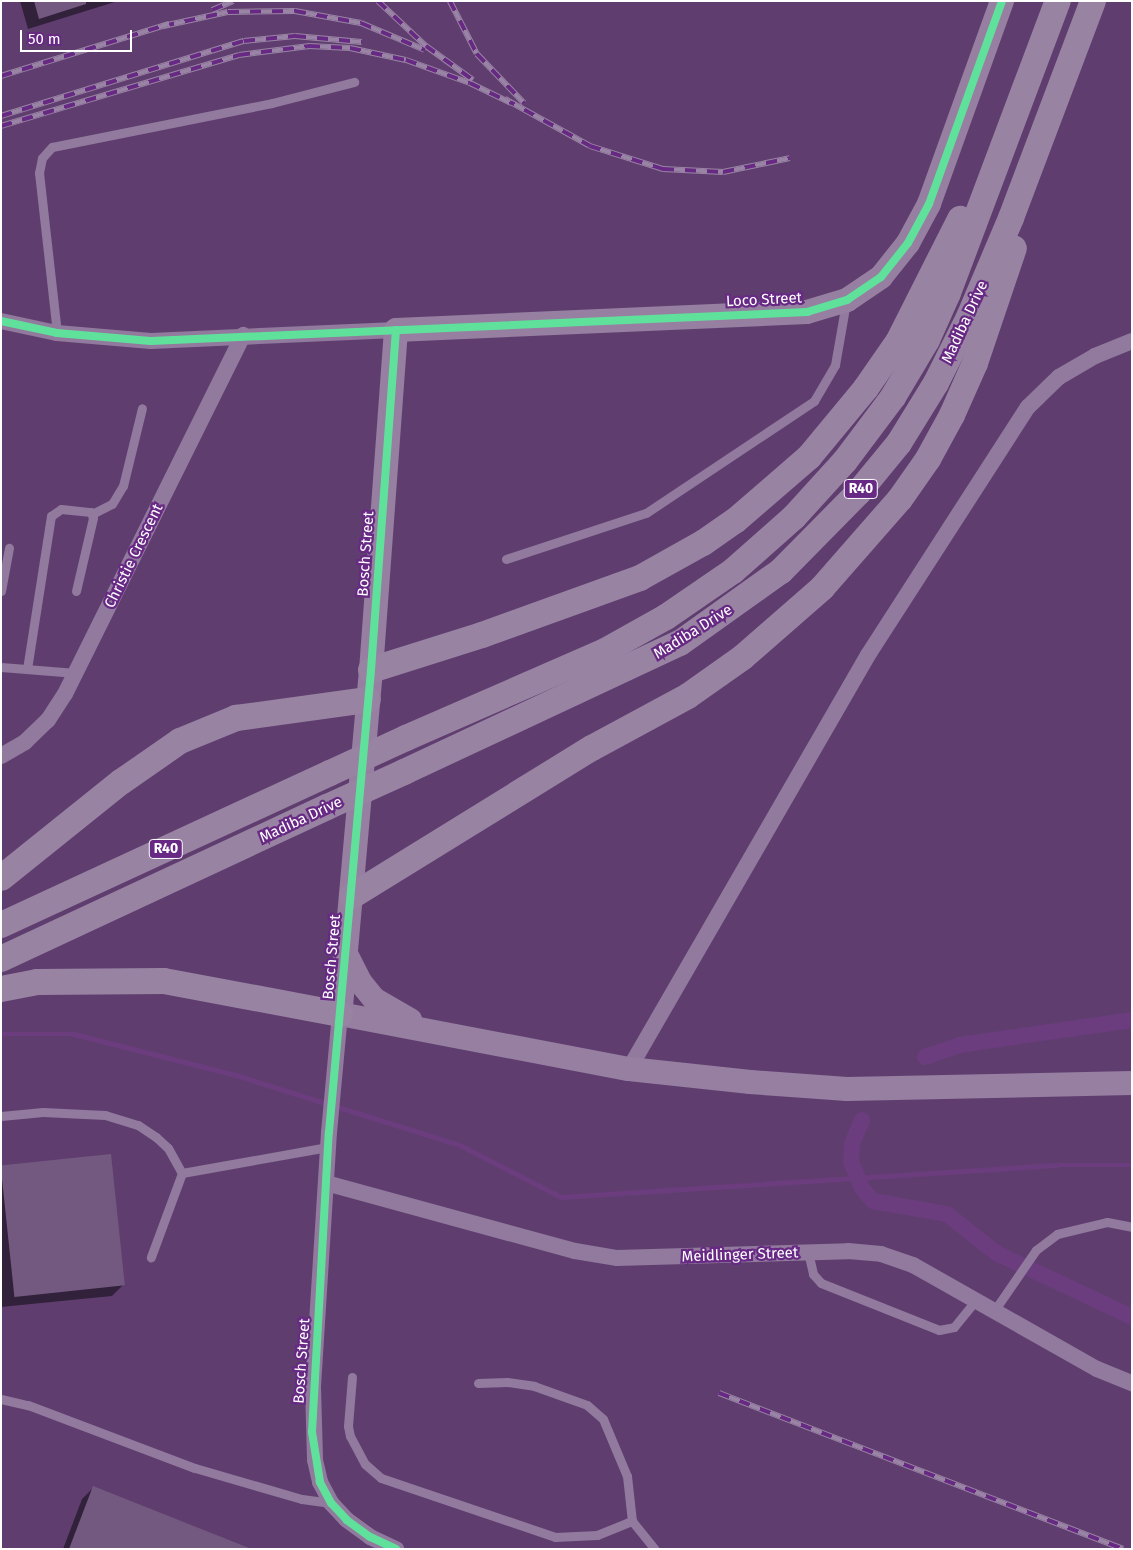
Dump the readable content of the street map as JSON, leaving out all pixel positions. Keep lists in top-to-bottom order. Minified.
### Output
{"streets":{"main road":["Madiba Drive","R40"],"street":["Loco Street","Bosch Street","Christie Crescent","Meidlinger Street"]},"crossings":[["Loco Street","Bosch Street"],["Bosch Street","Meidlinger Street"]],"scale_bar":"50 m"}
